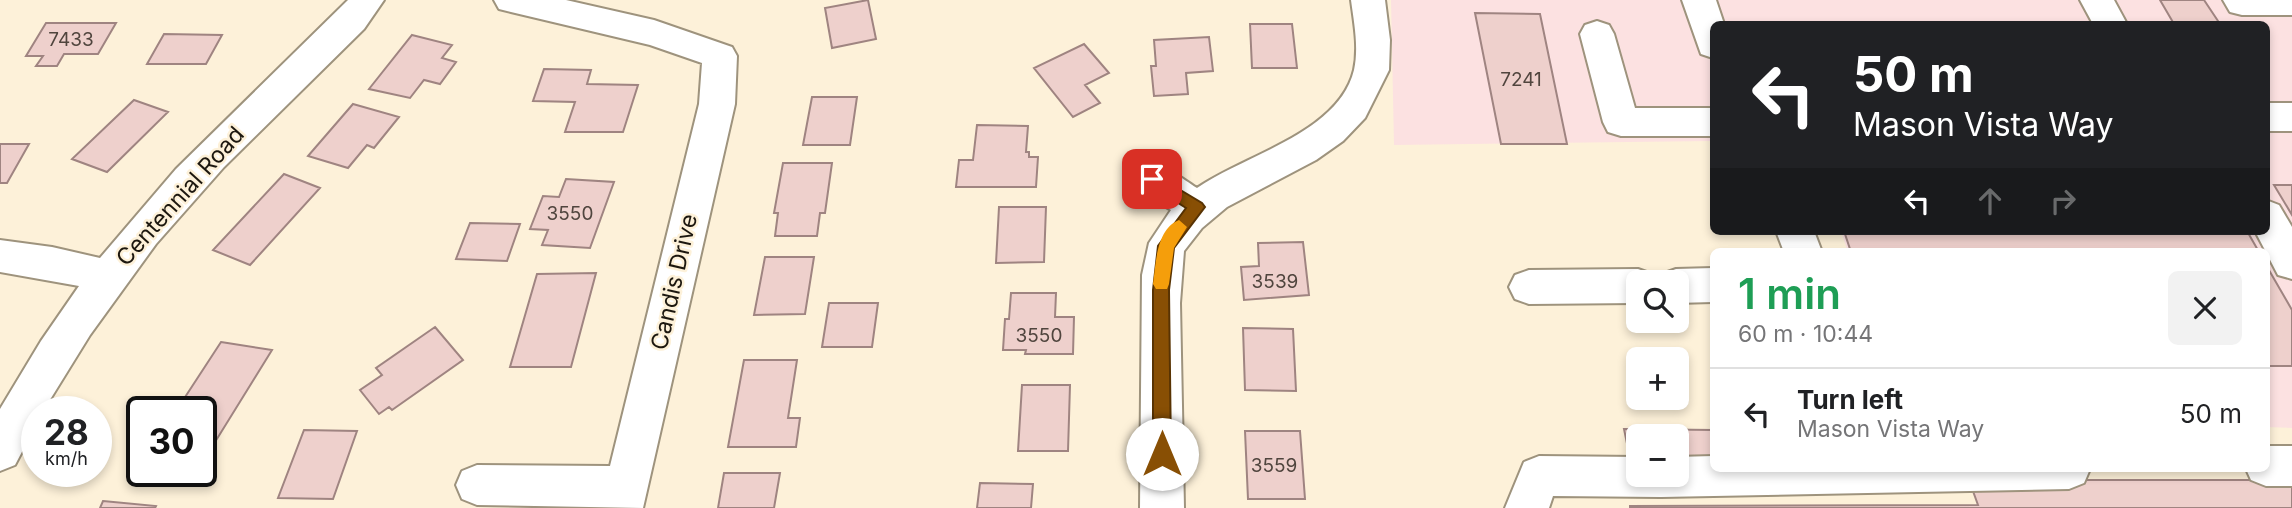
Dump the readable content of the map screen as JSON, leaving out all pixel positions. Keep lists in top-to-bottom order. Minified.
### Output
{"streets":{"street":["Centennial Road","Candis Drive"]},"house_numbers":["7433","7241","3550","3539","3550","3559"],"page":{"turn":["50 m","Mason Vista Way"],"heading":["1 min","60 m · 10:44"],"map_buttons":["+","−"],"list":[{"name":"Turn left","note":"Mason Vista Way","value":"50 m"}],"speed":"28 km/h","limit":"30"}}
